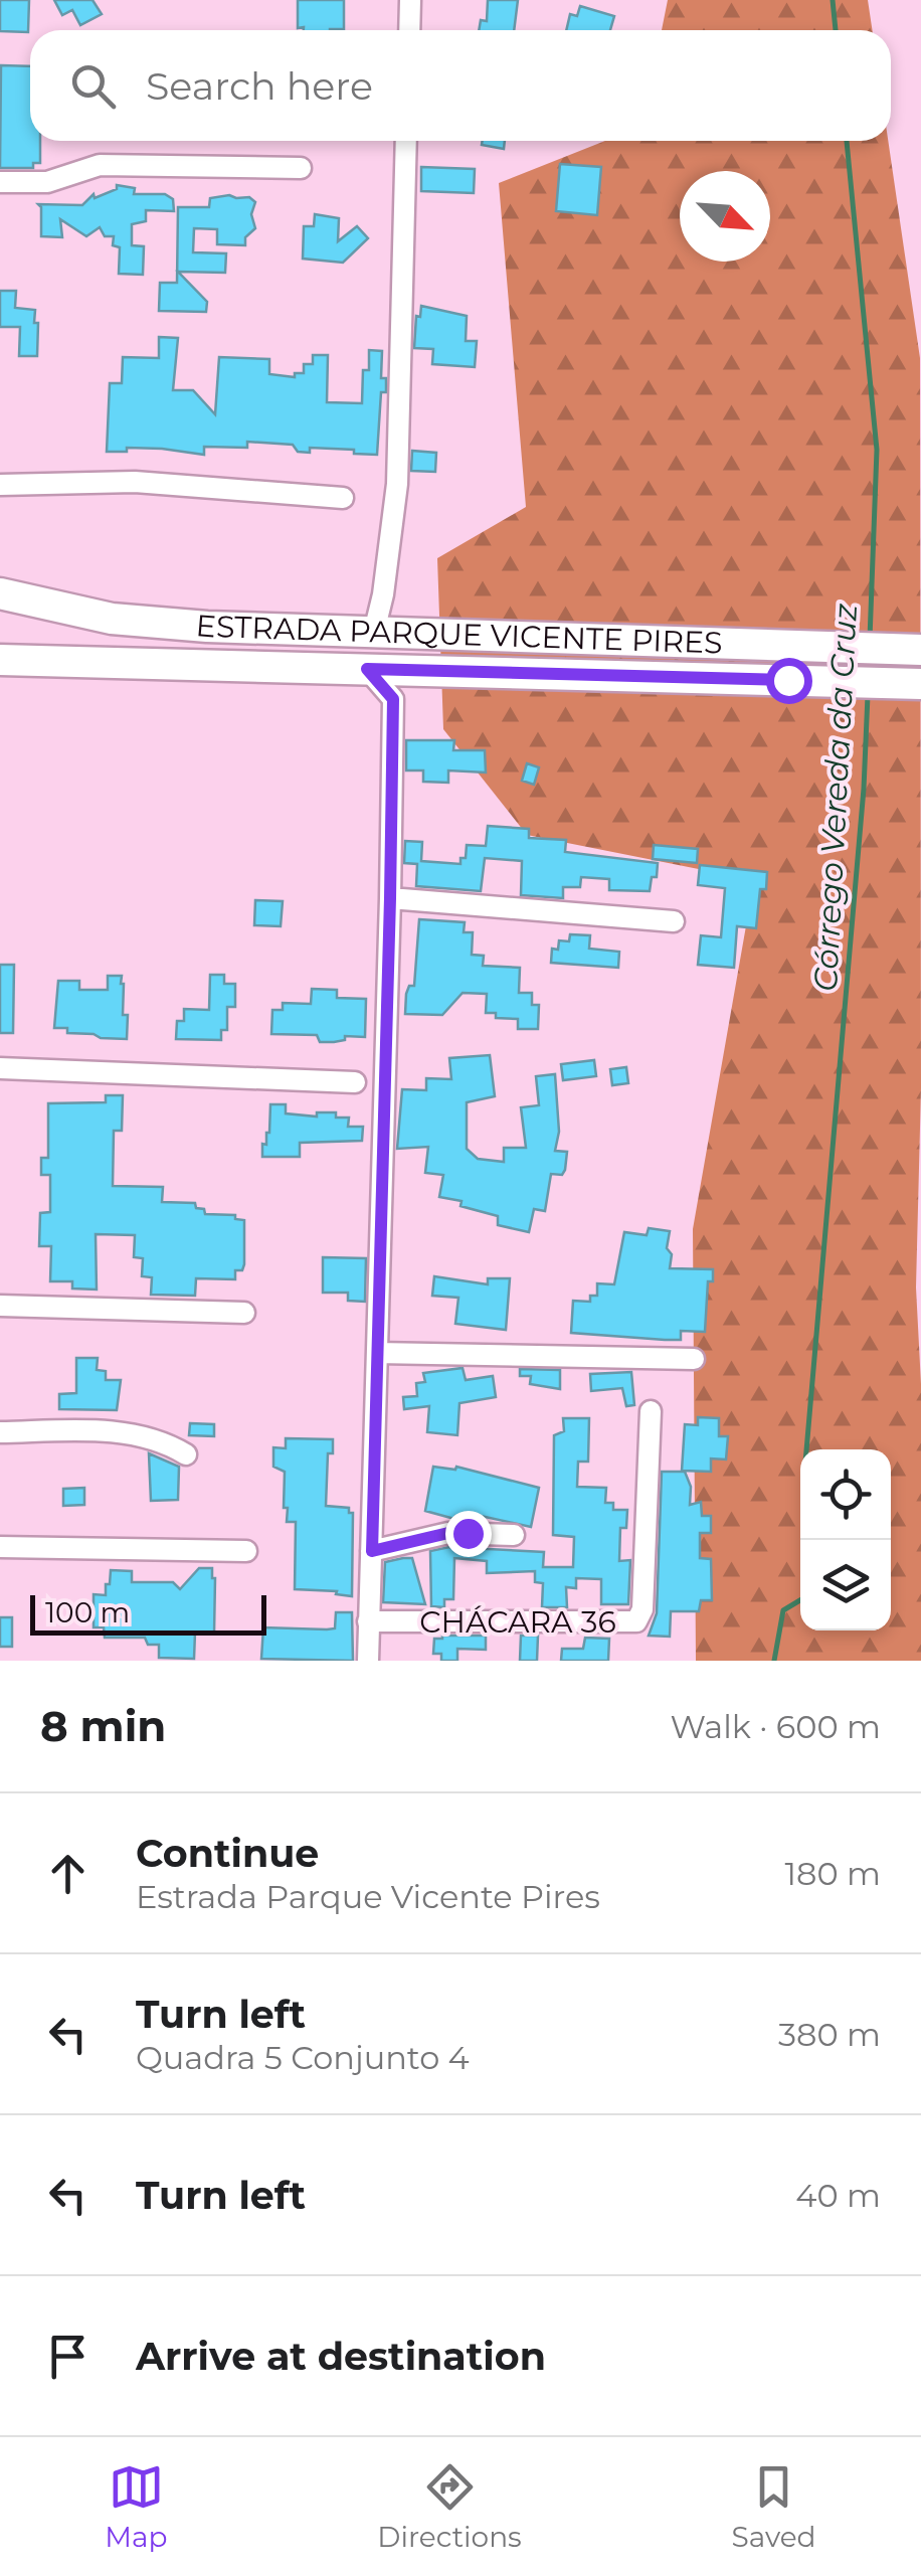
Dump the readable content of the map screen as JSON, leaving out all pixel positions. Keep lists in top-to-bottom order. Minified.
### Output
{"streets":{"main road":["ESTRADA PARQUE VICENTE PIRES"],"street":["CHÁCARA 36"]},"water":["Córrego Vereda da Cruz"],"scale_bar":"100 m","north":"bottom right","page":{"search":"Search here","scale":"100 m","heading":["8 min","Walk · 600 m"],"list":[["Continue","Estrada Parque Vicente Pires","180 m"],["Turn left","Quadra 5 Conjunto 4","380 m"],["Turn left","40 m"],"Arrive at destination"],"nav":["Map","Directions","Saved"]}}
